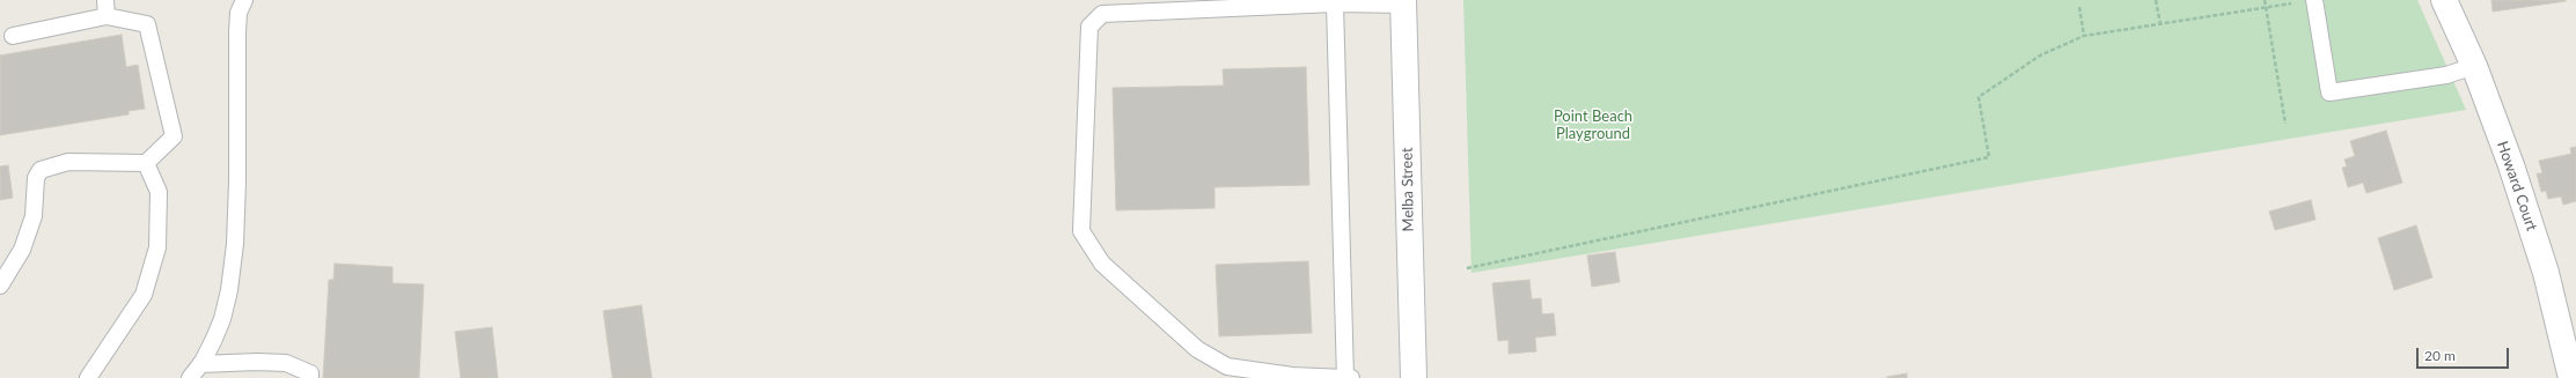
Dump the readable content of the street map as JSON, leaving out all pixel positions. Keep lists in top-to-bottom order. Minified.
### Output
{"streets":{"street":["Howard Court","Melba Street"]},"parks":["Point Beach Playground"],"scale_bar":"20 m"}
